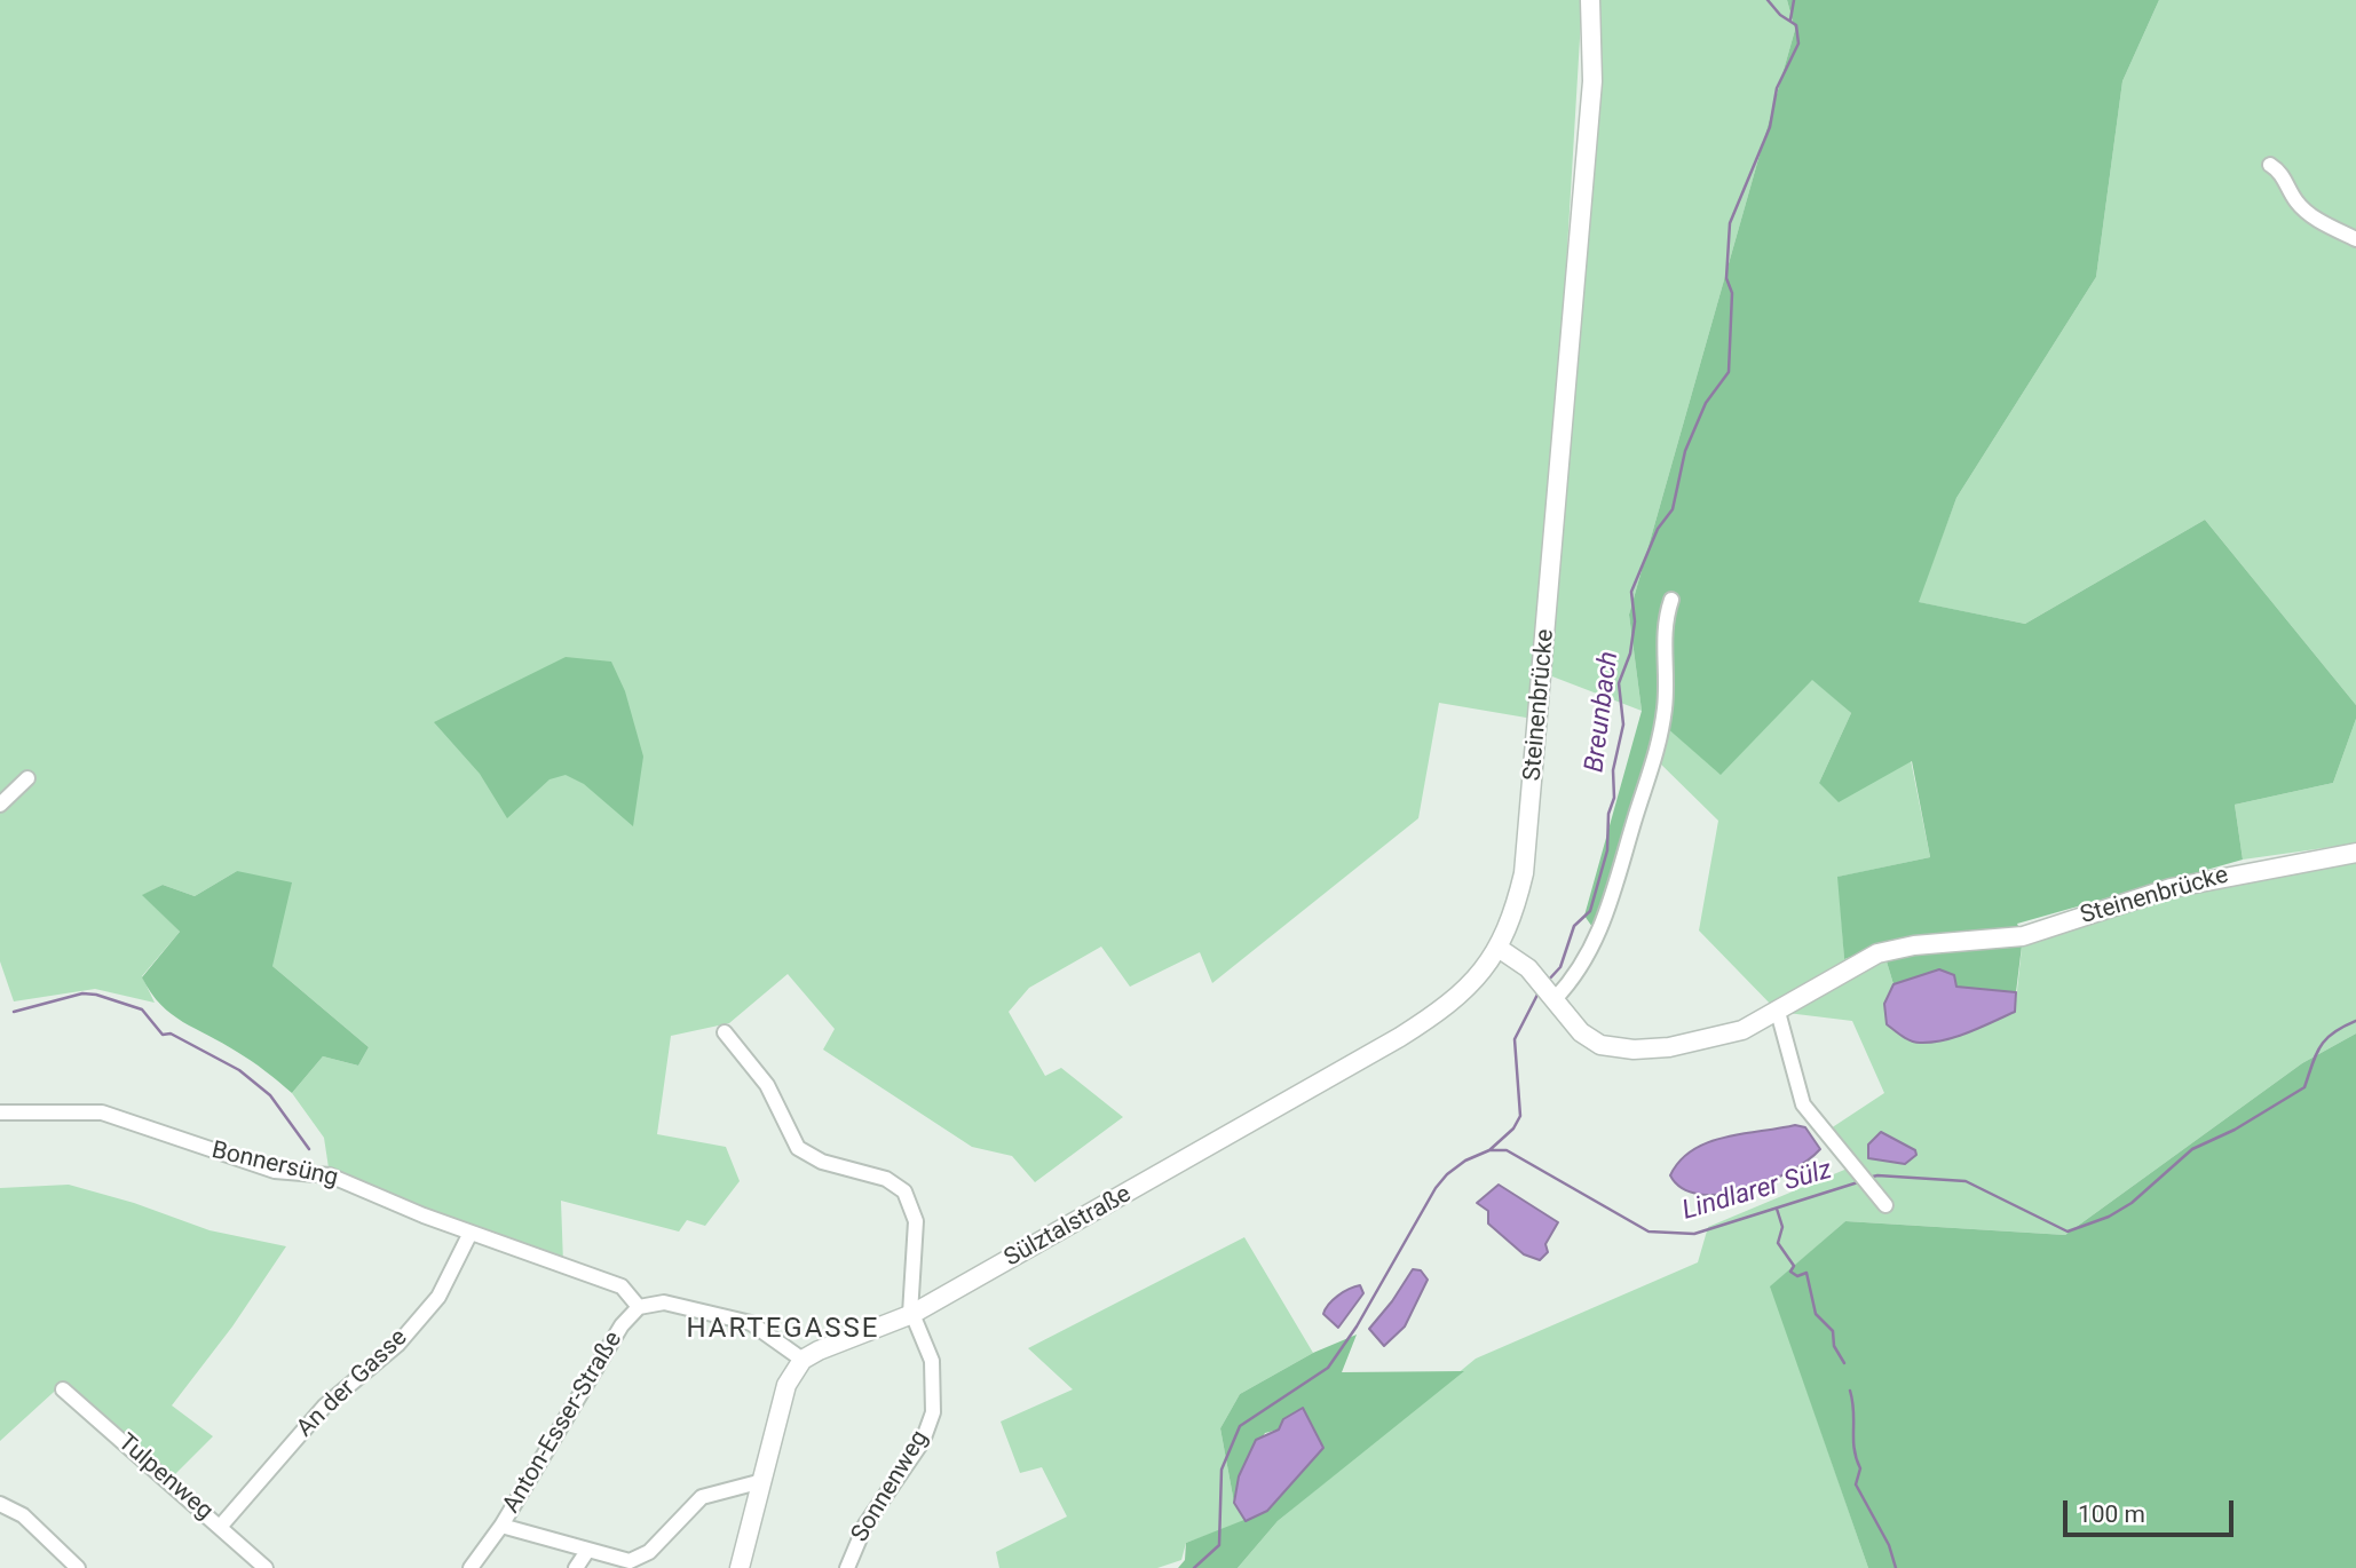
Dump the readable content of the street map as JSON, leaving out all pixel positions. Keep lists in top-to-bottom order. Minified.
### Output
{"streets":{"main road":["Steinenbrücke","Sülztalstraße"],"street":["Bonnersüng","An der Gasse","Anton-Esser-Straße","Tulpenweg","Sonnenweg"]},"crossings":[["Steinenbrücke","Sülztalstraße"],["Bonnersüng","An der Gasse"],["Bonnersüng","Anton-Esser-Straße"],["Sülztalstraße","Anton-Esser-Straße"],["Sülztalstraße","Sonnenweg"],["An der Gasse","Tulpenweg"]],"districts":["HARTEGASSE"],"water":["Breunbach","Lindlarer Sülz"],"scale_bar":"100 m"}
